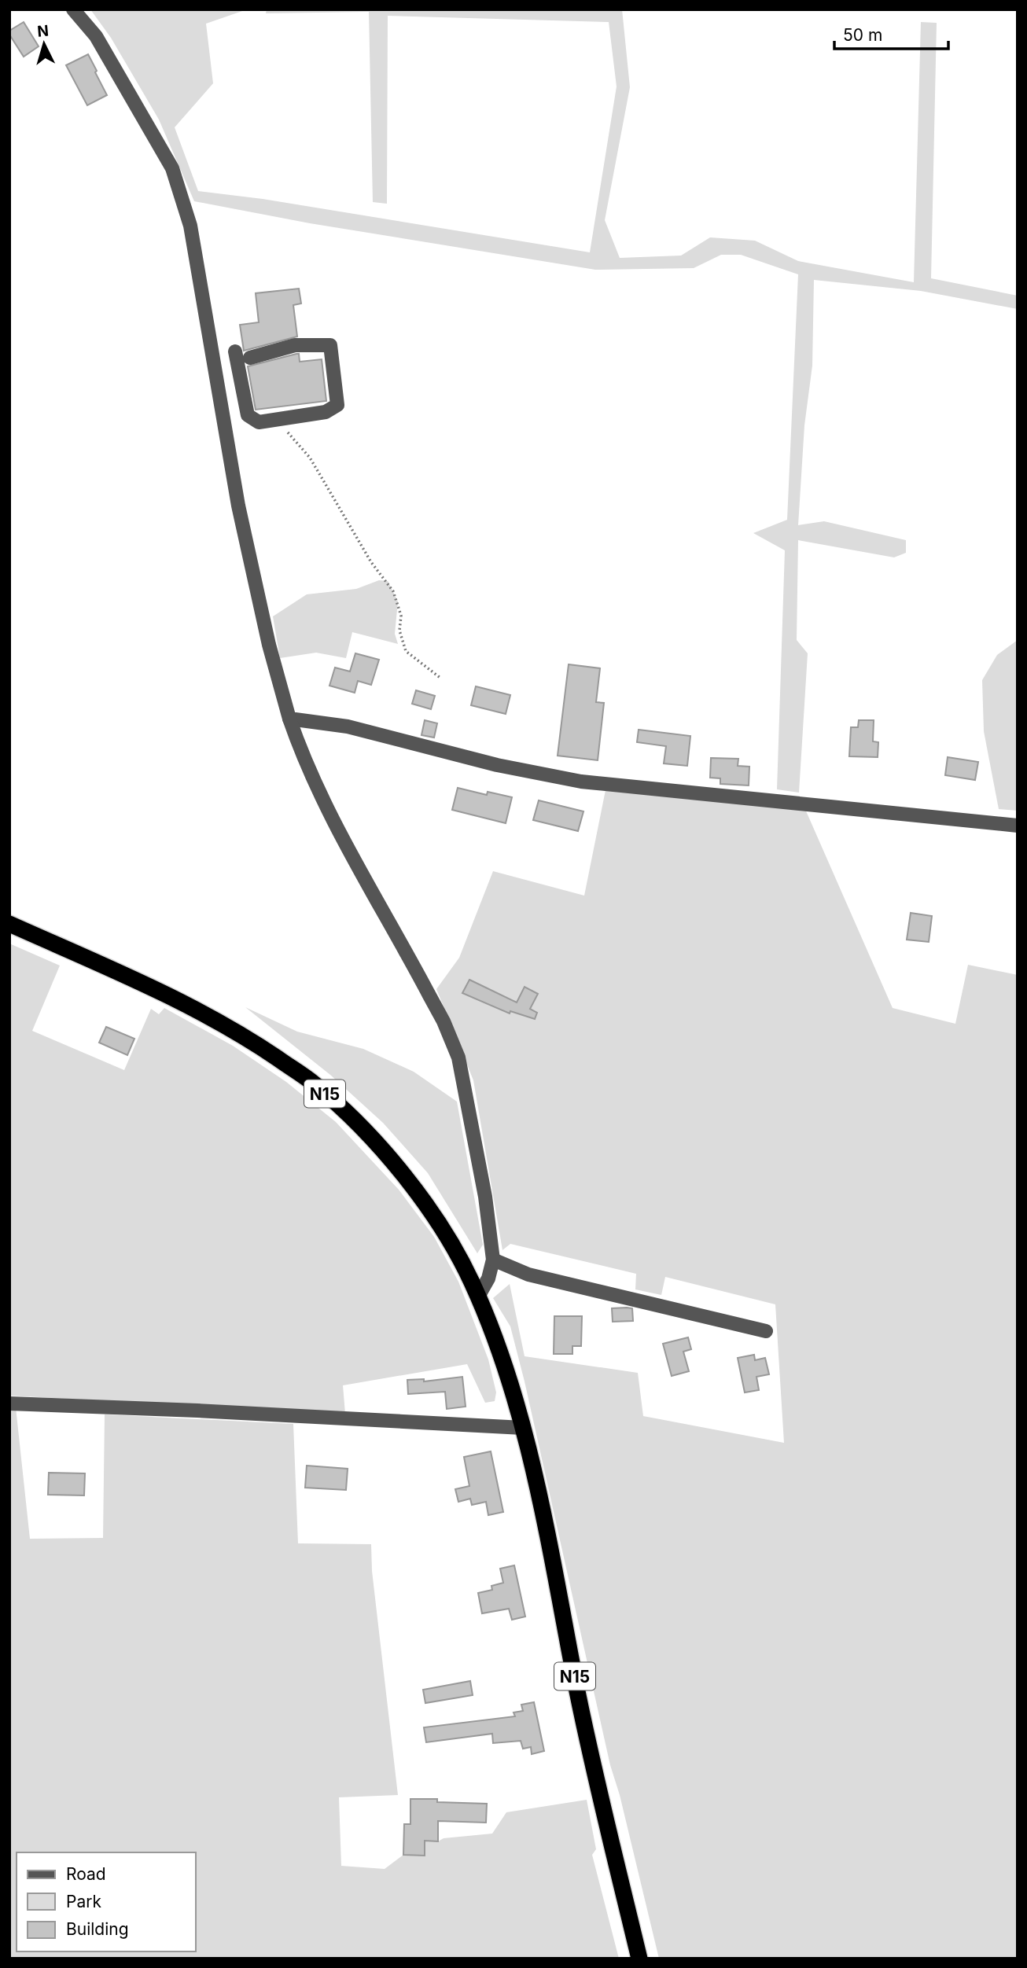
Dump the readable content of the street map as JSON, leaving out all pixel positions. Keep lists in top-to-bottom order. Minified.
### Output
{"streets":{"highway":["N15"]},"legend":["Road","Park","Building"],"scale_bar":"50 m","north":"top"}
